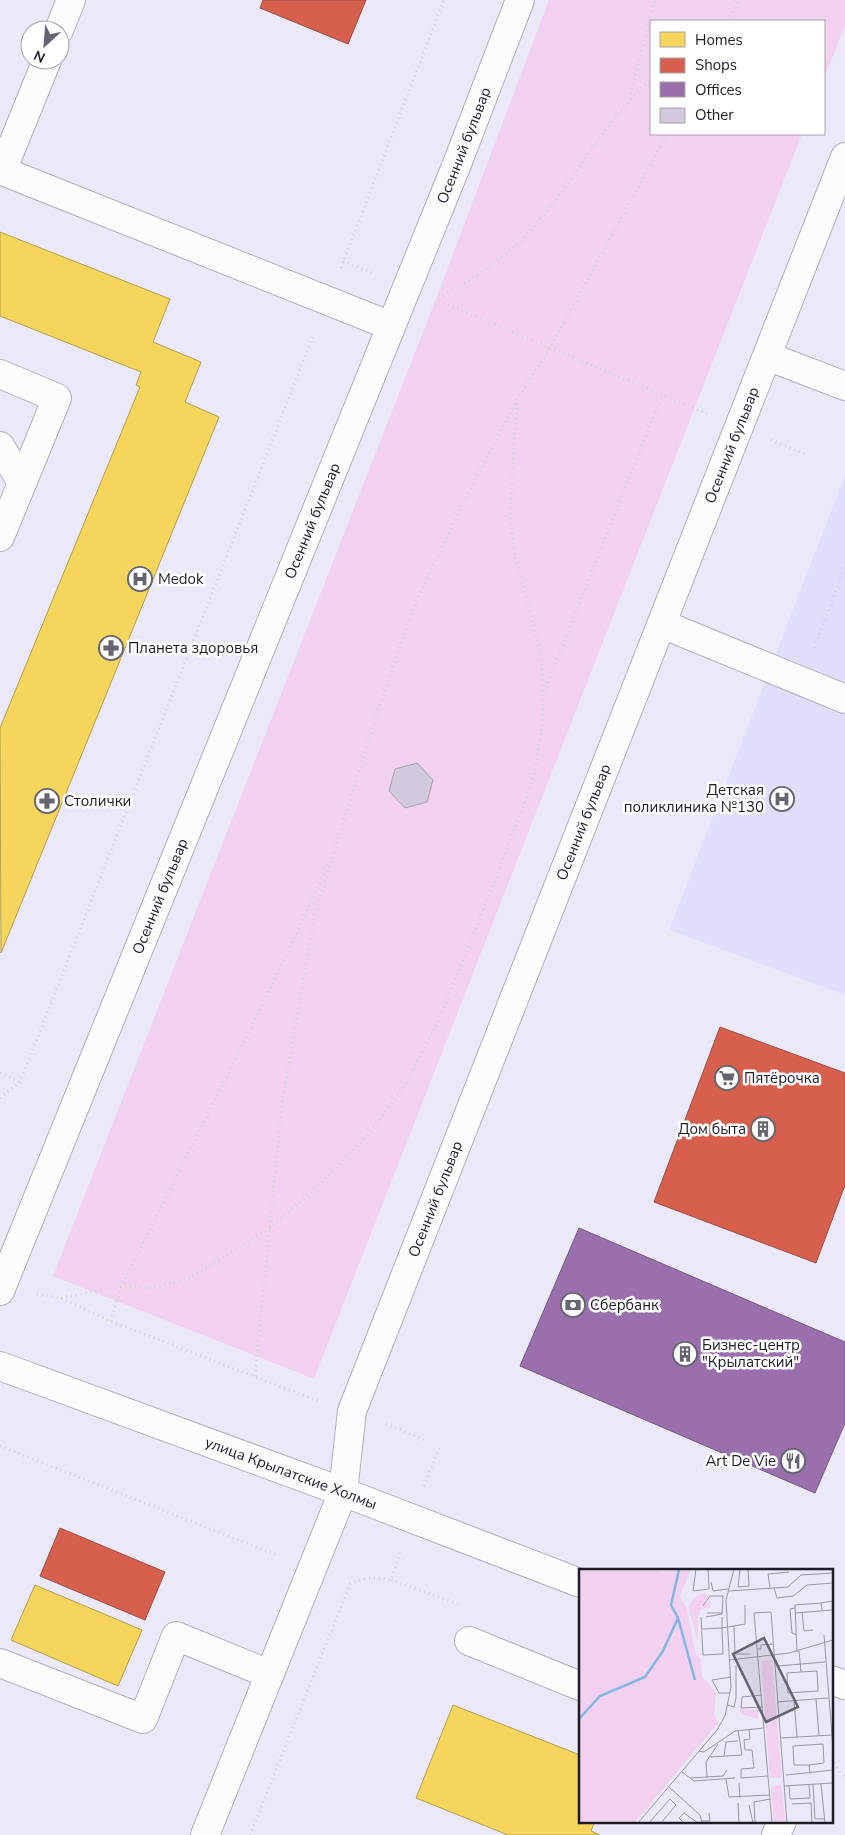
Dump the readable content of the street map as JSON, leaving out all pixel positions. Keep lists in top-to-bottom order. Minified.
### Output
{"streets":{"street":["Осенний бульвар","улица Крылатские Холмы"]},"crossings":[["Осенний бульвар","улица Крылатские Холмы"]],"places":{"hospital":["Medok","Детская поликлиника №130"],"pharmacy":["Планета здоровья","Столички"],"supermarket":["Пятёрочка"],"building":["Дом быта","Бизнес-центр \"Крылатский\""],"bank":["Сбербанк"],"restaurant":["Art De Vie"]},"legend":["Homes","Shops","Offices","Other"],"north":"bottom left"}
